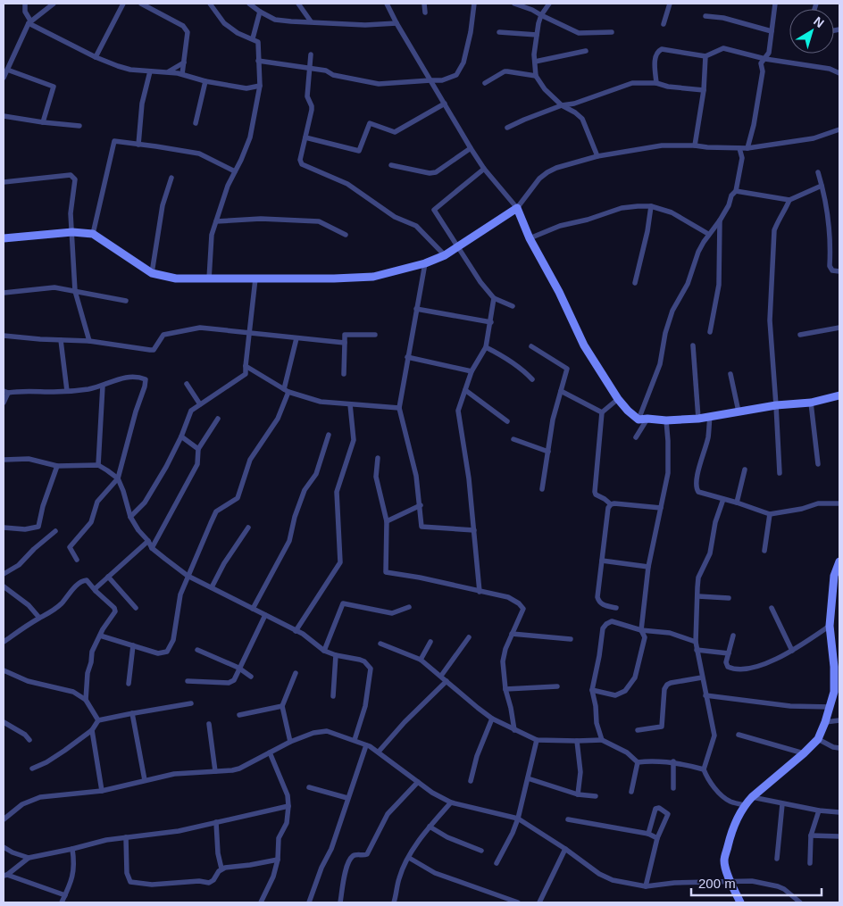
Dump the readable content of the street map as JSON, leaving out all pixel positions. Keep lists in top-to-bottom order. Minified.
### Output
{"scale_bar":"200 m","north":"top right"}
